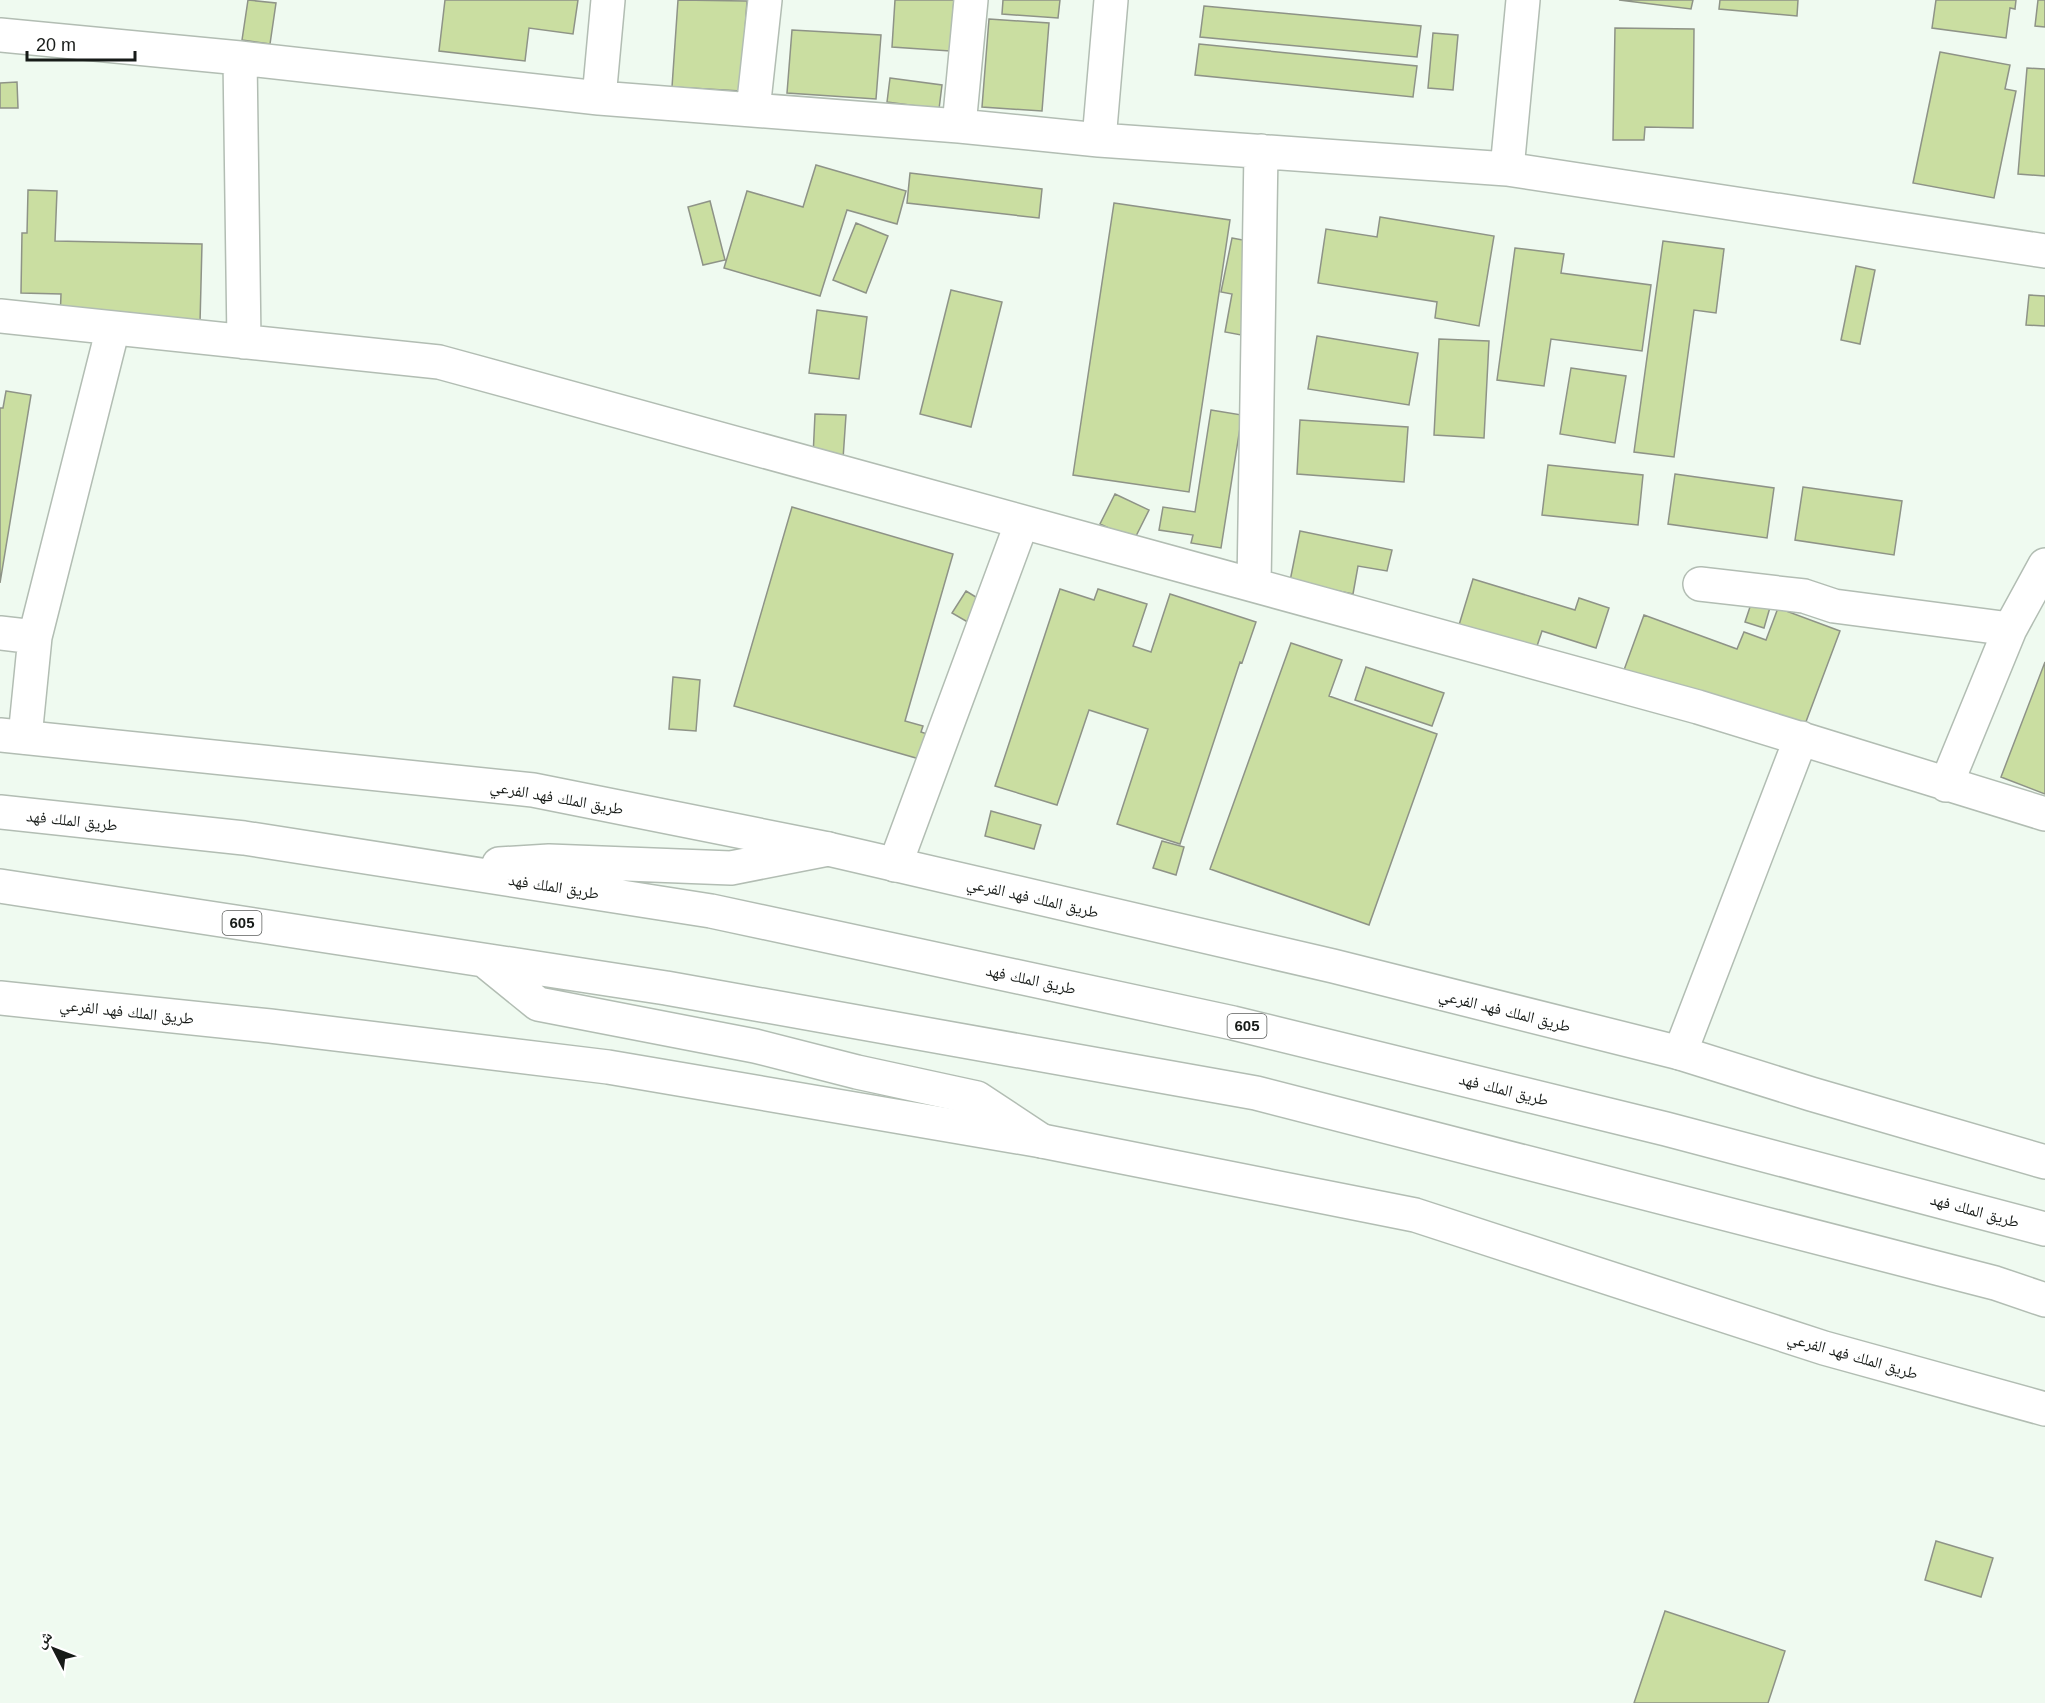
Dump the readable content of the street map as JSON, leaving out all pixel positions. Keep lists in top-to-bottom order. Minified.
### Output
{"streets":{"main road":["طريق الملك فهد الفرعي","طريق الملك فهد","605"]},"scale_bar":"20 m","north":"top left"}
